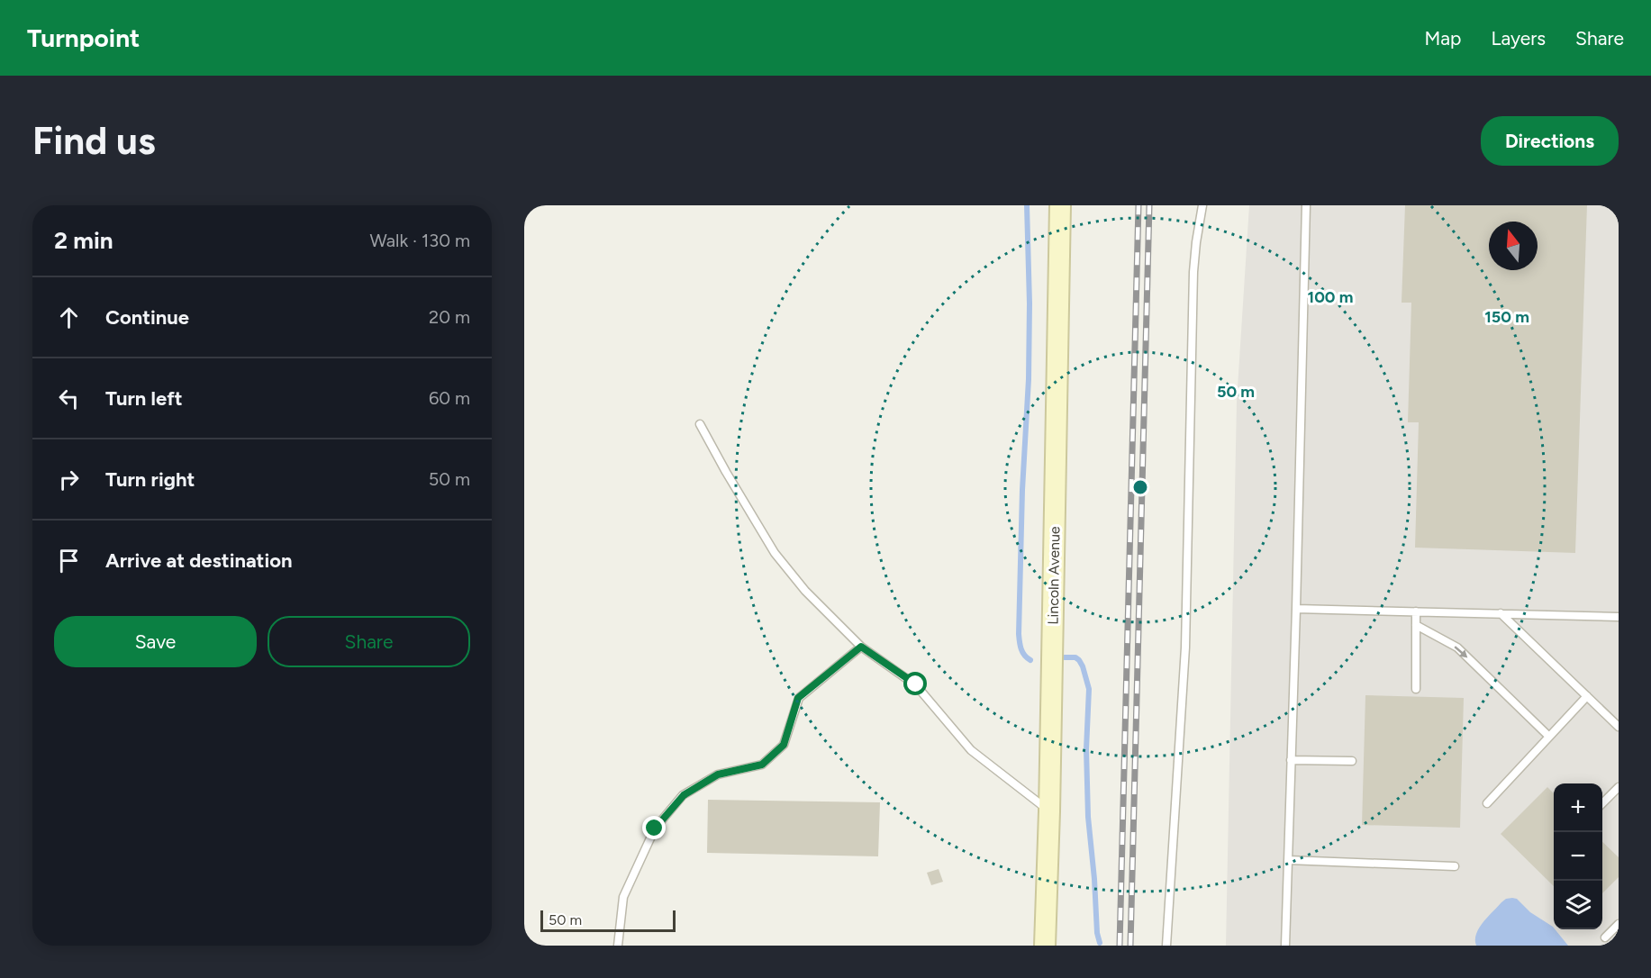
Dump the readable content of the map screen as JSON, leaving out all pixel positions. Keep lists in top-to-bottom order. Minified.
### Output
{"streets":{"street":["Lincoln Avenue"]},"scale_bar":"50 m","north":"top","page":{"header":"Turnpoint","nav":["Map","Layers","Share"],"buttons":["Directions",["Save","Share"]],"title":"Find us","heading":["2 min","Walk · 130 m"],"list":[["Continue","20 m"],["Turn left","60 m"],["Turn right","50 m"],"Arrive at destination"],"map_buttons":["+","−"],"scale":"50 m"},"rings":["100 m","150 m","50 m"]}
